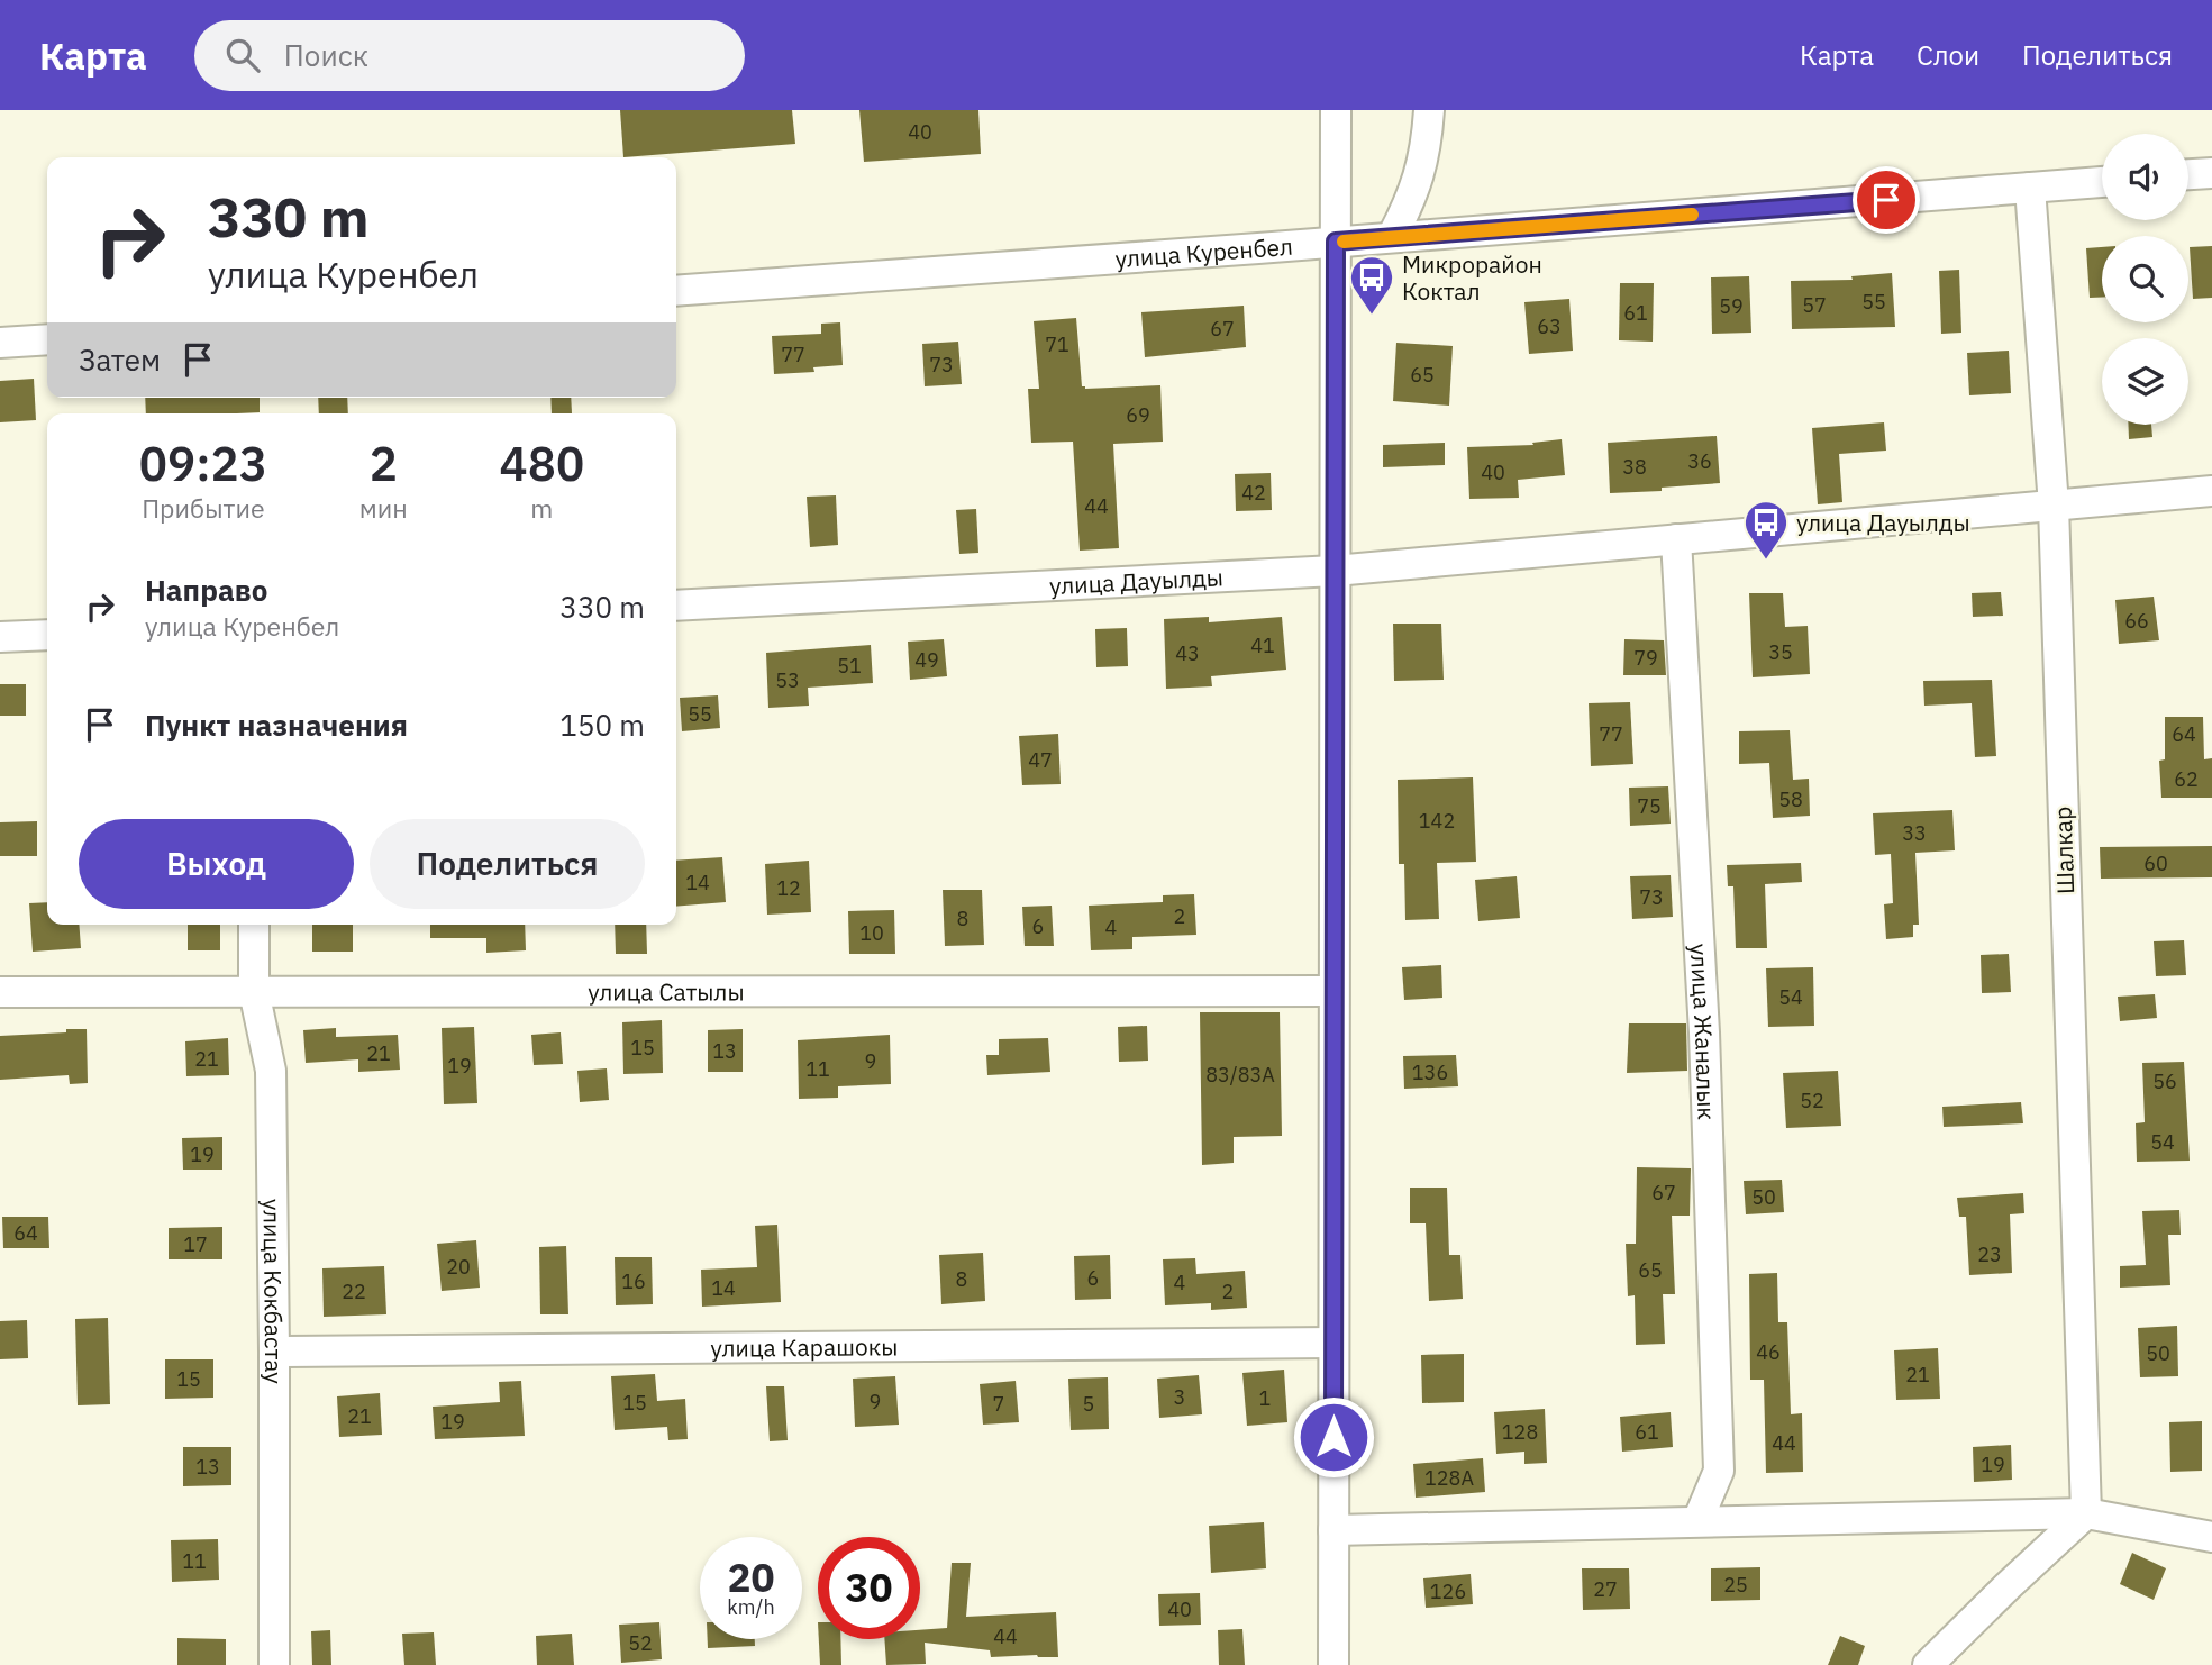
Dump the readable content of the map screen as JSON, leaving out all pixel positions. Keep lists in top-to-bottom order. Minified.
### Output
{"streets":{"street":["улица Куренбел","улица Дауылды","Шалкар","улица Сатылы","улица Жаналык","улица Кокбастау","улица Карашокы"]},"crossings":[["улица Куренбел","Шалкар"],["улица Дауылды","Шалкар"],["улица Дауылды","улица Жаналык"],["улица Сатылы","улица Кокбастау"],["улица Кокбастау","улица Карашокы"]],"places":{"bus stop":["Микрорайон Коктал","улица Дауылды"]},"house_numbers":["40","55","57","59","61","63","67","71","77","73","65","69","36","38","40","42","44","66","41","35","43","79","49","51","53","55","77","64","47","62","58","75","142","33","60","14","12","73","2","8","6","4","10","54","15","13","21","21","9","19","11","136","83/83A","56","52","54","19","67","50","64","17","23","20","65","6","8","16","4","14","22","2","46","50","21","15","3","1","9","15","7","5","21","19","128","61","44","19","13","128А","11","25","27","126","40","44","52"],"page":{"header":"Карта","search":"Поиск","nav":["Карта","Слои","Поделиться"],"turn":["330 m","улица Куренбел"],"then":"Затем","eta":["09:23","Прибытие","2","мин","480","m"],"list":[{"name":"Направо","note":"улица Куренбел","value":"330 m"},{"name":"Пункт назначения","value":"150 m"}],"buttons":["Выход","Поделиться"],"speed":"20 km/h","limit":"30"}}
